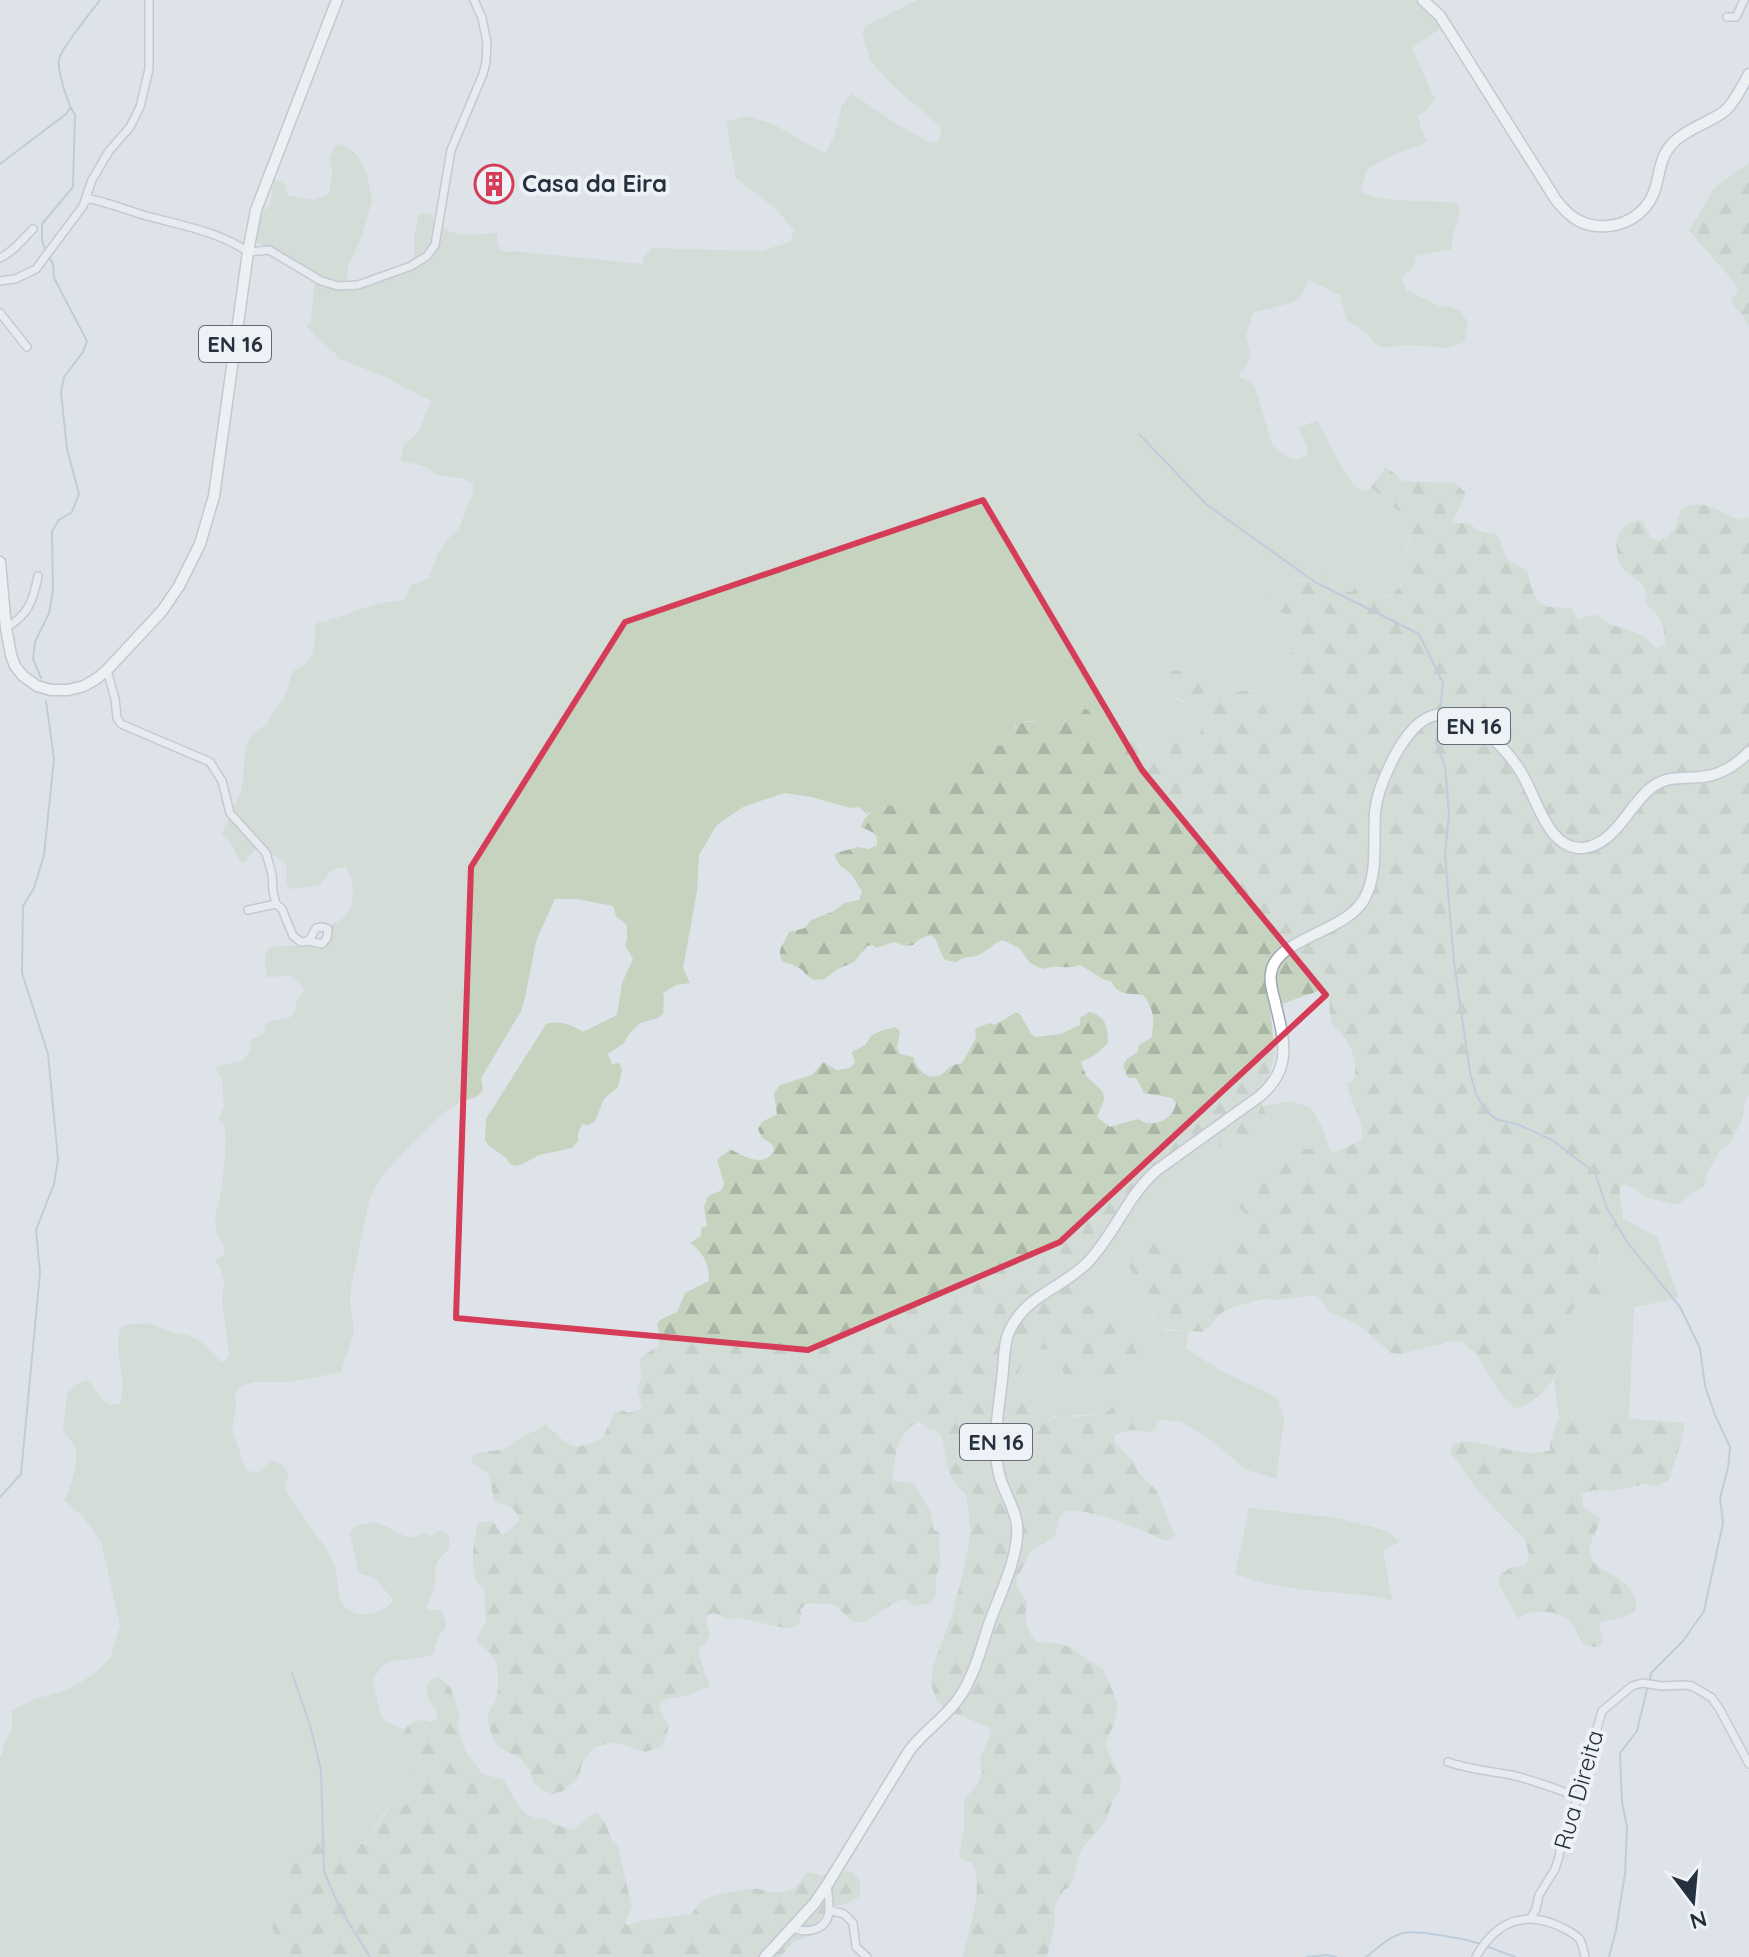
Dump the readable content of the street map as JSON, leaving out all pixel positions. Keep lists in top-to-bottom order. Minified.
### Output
{"streets":{"main road":["EN 16"],"street":["Rua Direita"]},"places":{"building":["Casa da Eira"]},"north":"bottom"}
